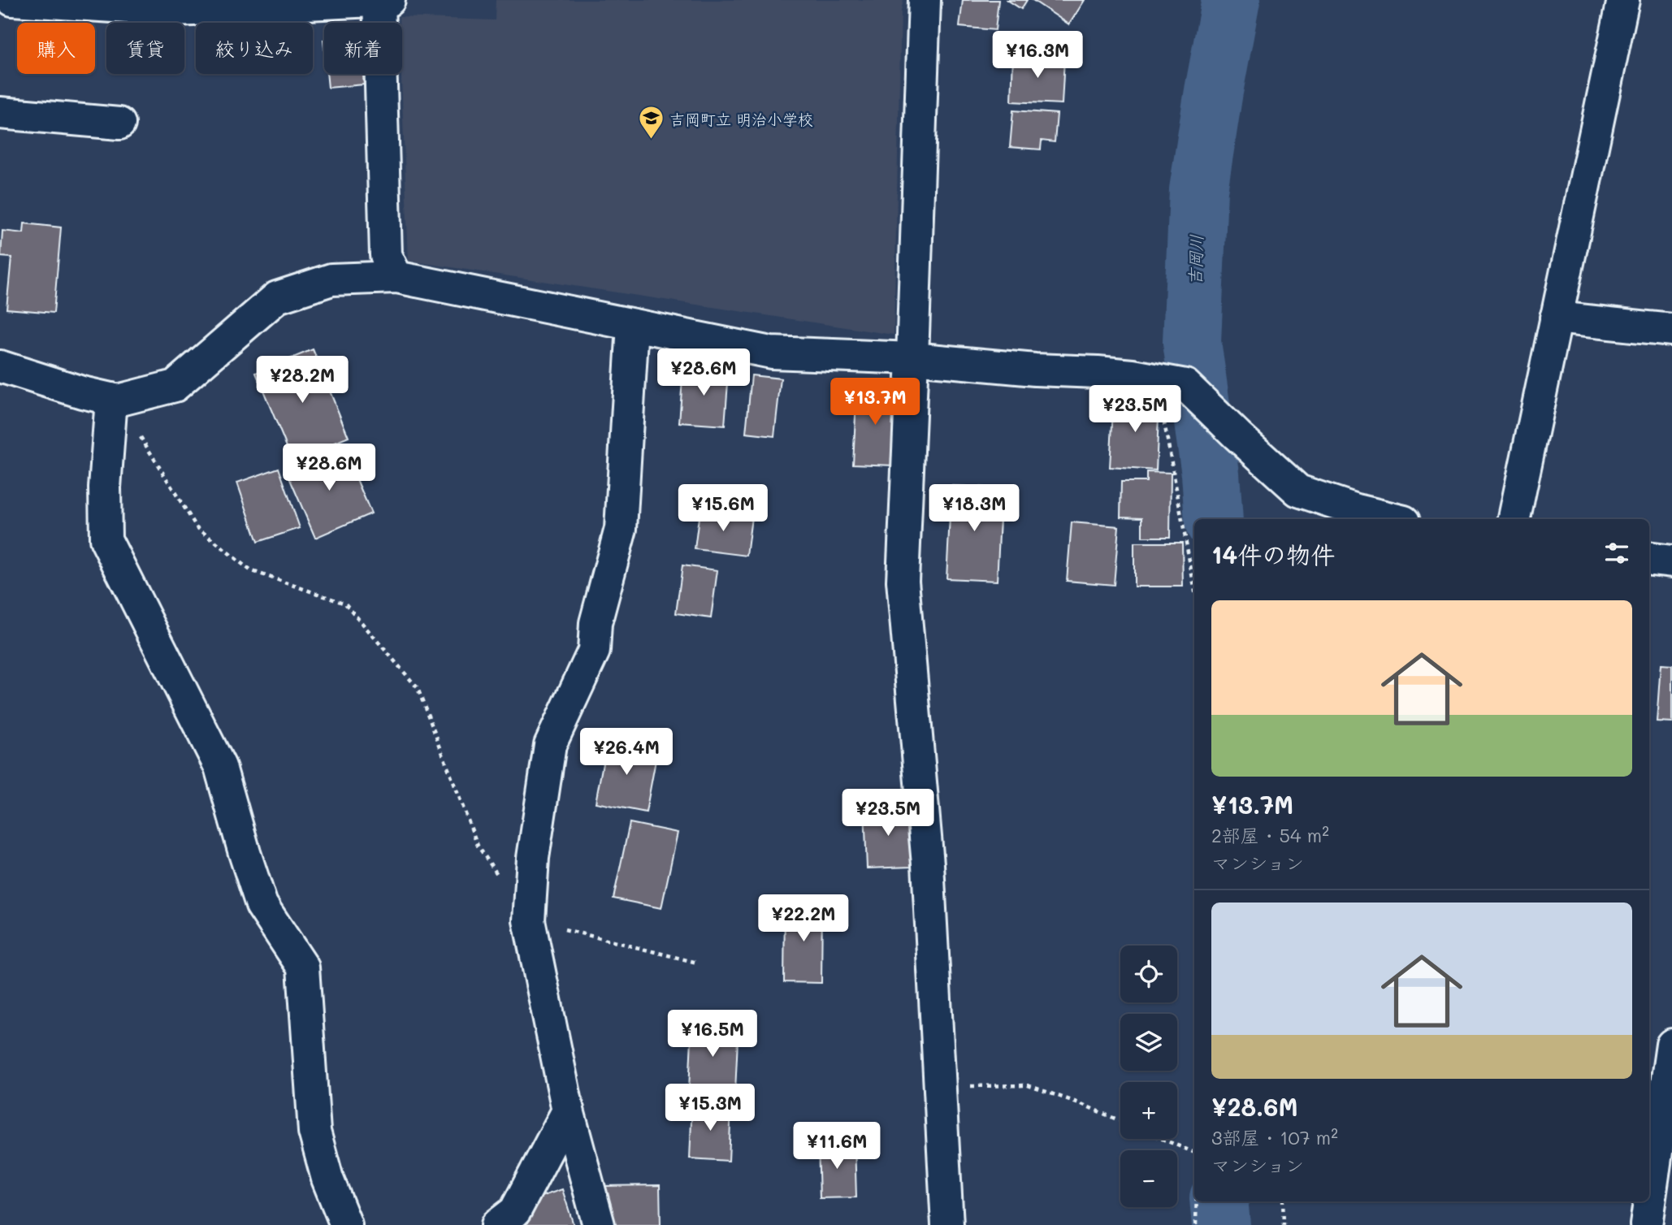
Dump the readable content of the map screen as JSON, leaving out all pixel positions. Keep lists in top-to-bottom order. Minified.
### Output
{"water":["吉岡川"],"places":{"school or university":["吉岡町立 明治小学校"]},"page":{"chip":["購入","賃貸","絞り込み","新着"],"price":["¥16.3M","¥28.6M","¥28.2M","¥13.7M","¥23.5M","¥28.6M","¥15.6M","¥18.3M","¥26.4M","¥23.5M","¥22.2M","¥16.5M","¥15.3M","¥11.6M"],"heading":"14件の物件","list":[{"name":"¥13.7M","note":"2部屋 · 54 m² · マンション"},{"name":"¥28.6M","note":"3部屋 · 107 m² · マンション"}],"map_buttons":["+","−"]}}
